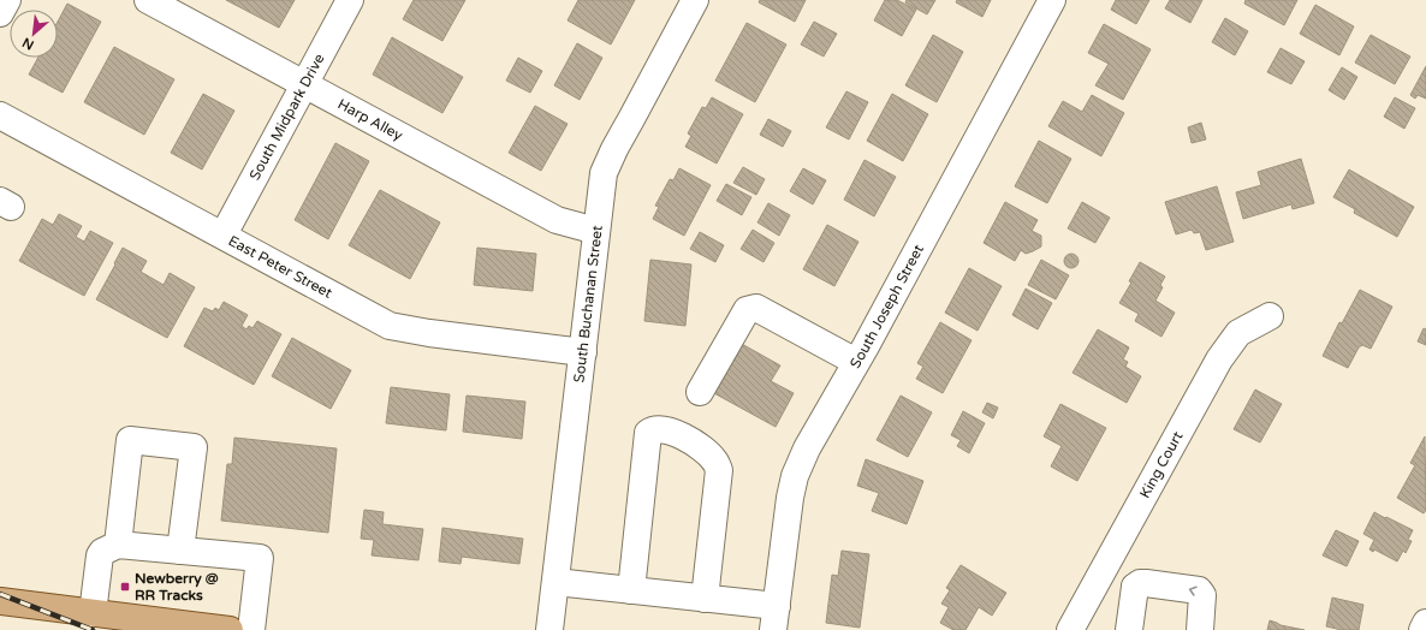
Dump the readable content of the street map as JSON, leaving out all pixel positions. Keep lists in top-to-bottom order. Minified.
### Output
{"streets":{"street":["South Midpark Drive","Harp Alley","East Peter Street","South Buchanan Street","South Joseph Street","King Court"]},"crossings":[["South Midpark Drive","Harp Alley"],["South Midpark Drive","East Peter Street"],["Harp Alley","South Buchanan Street"],["East Peter Street","South Buchanan Street"]],"places":{"transit":["Newberry @ RR Tracks"]},"north":"bottom left"}
